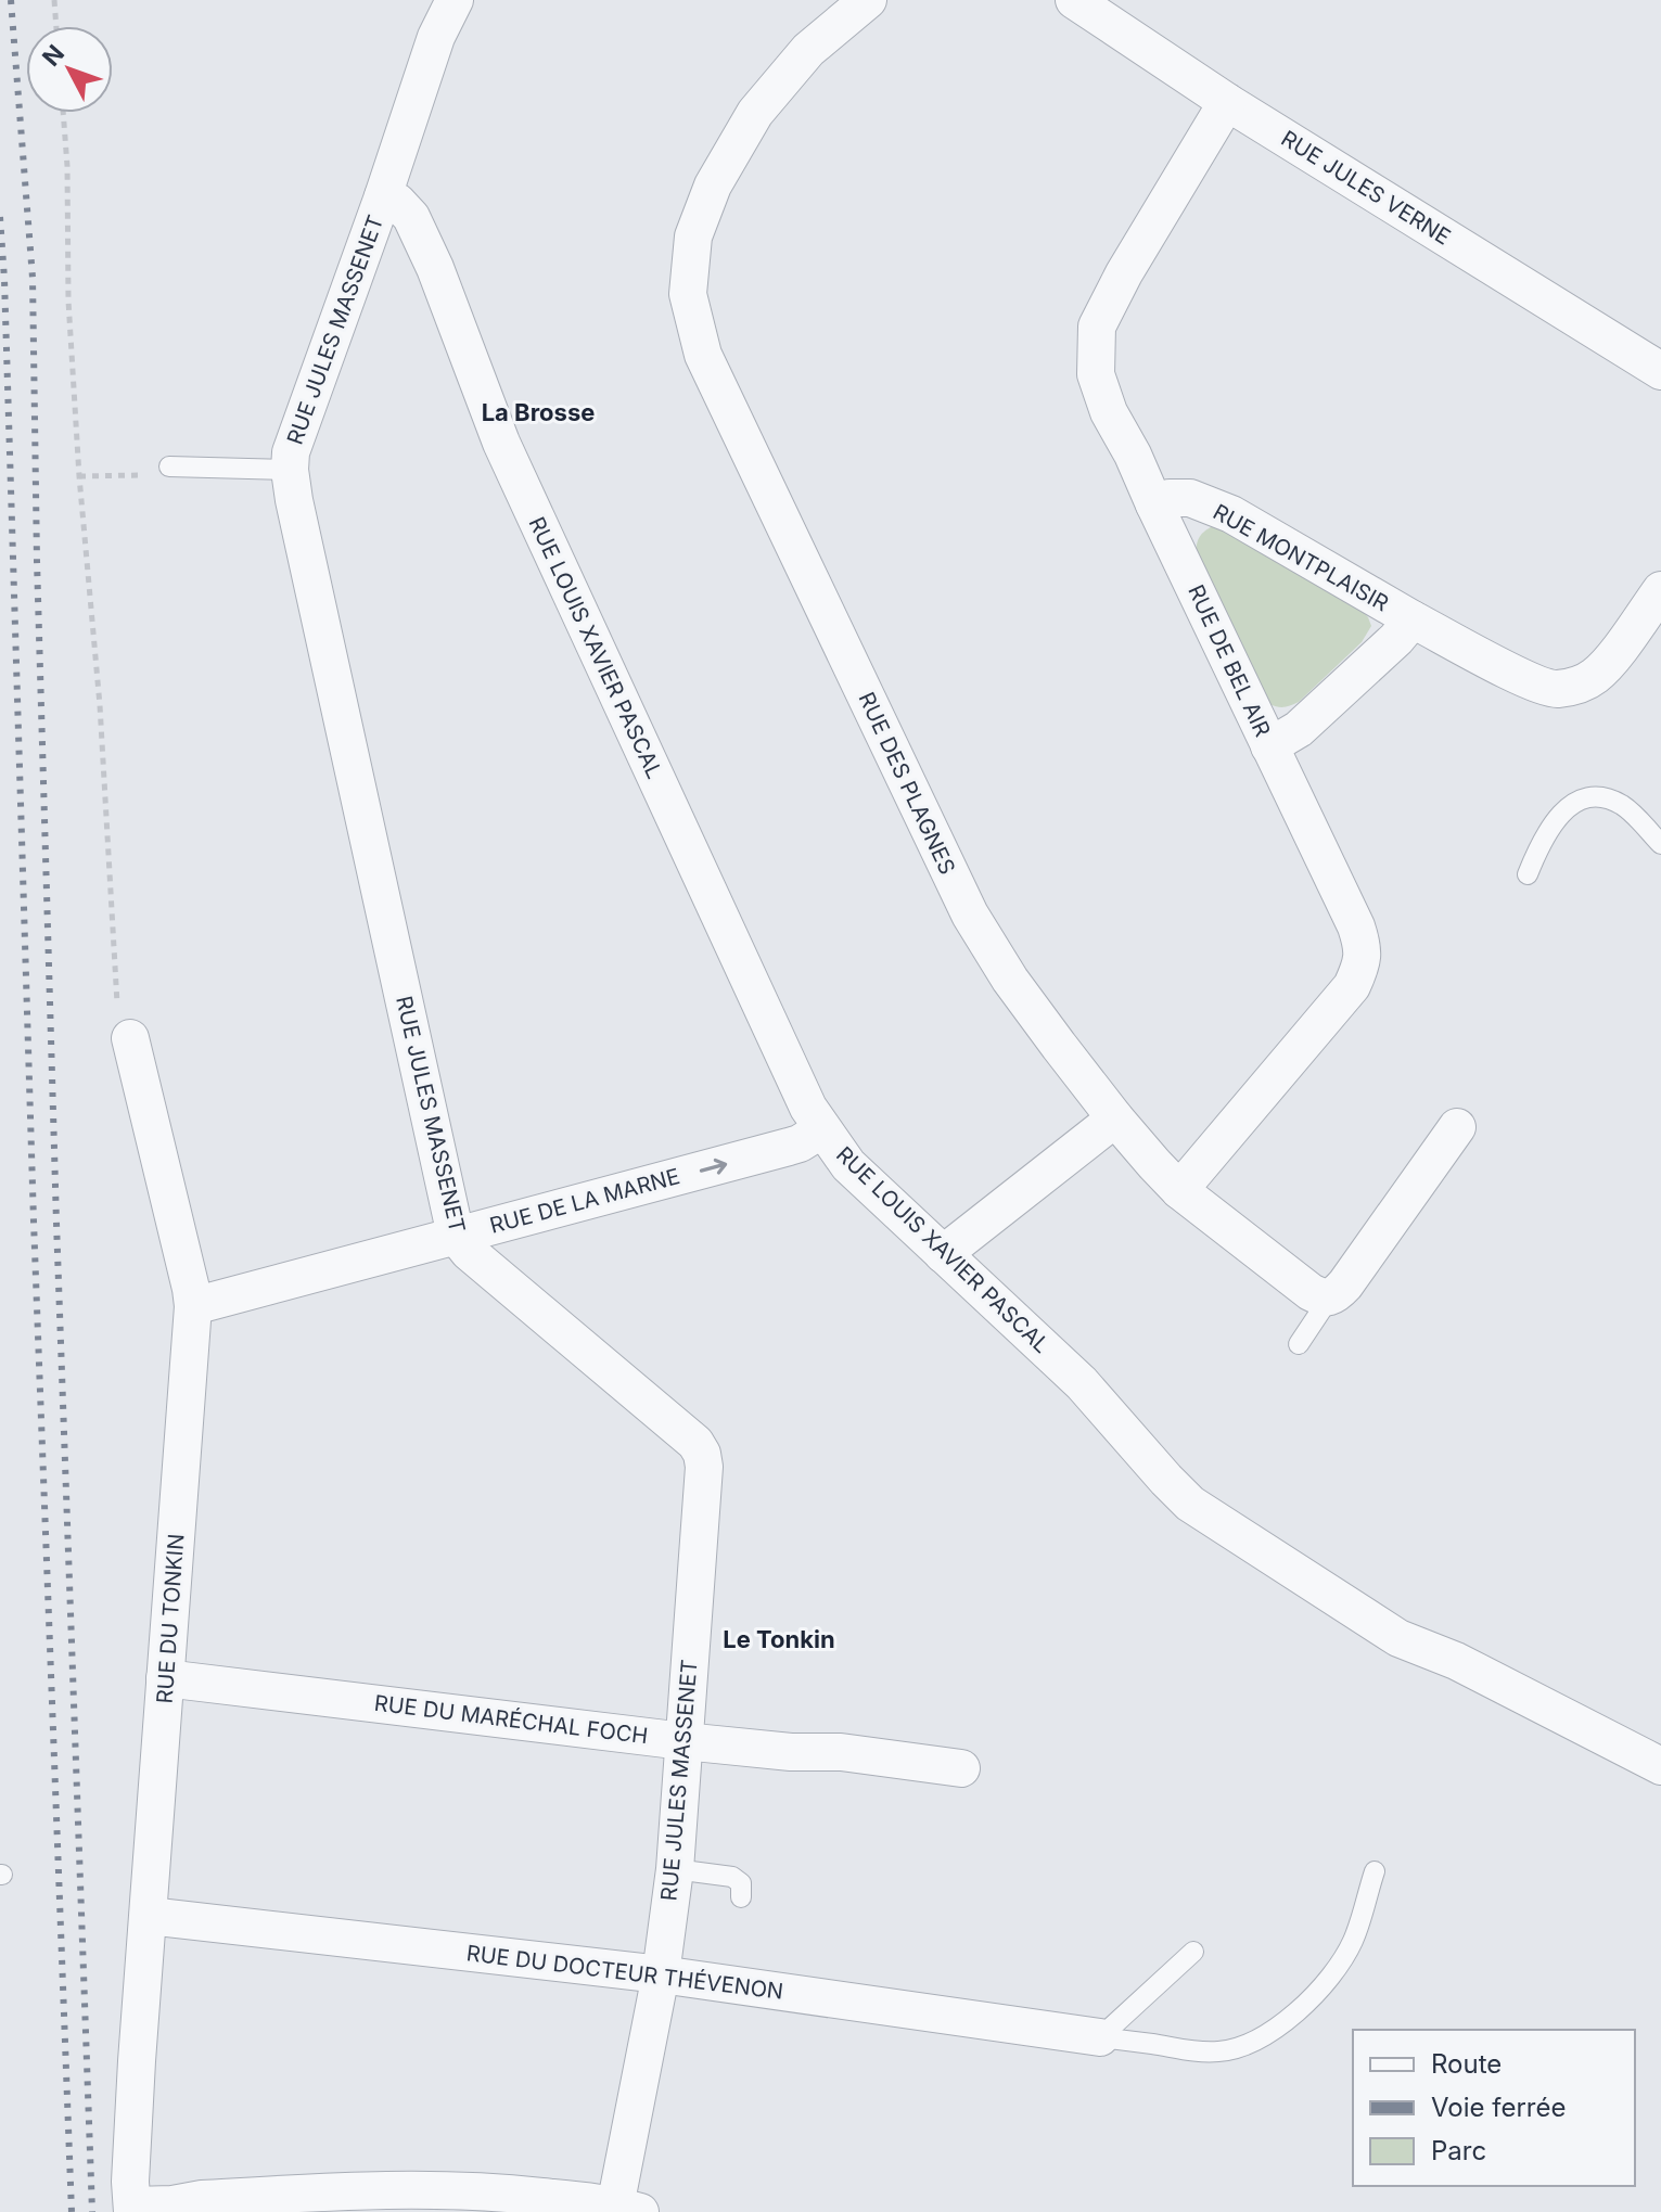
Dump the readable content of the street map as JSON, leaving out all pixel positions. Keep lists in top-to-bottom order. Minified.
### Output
{"streets":{"street":["RUE JULES VERNE","RUE JULES MASSENET","RUE MONTPLAISIR","RUE LOUIS XAVIER PASCAL","RUE DE BEL AIR","RUE DES PLAGNES","RUE DE LA MARNE","RUE DU TONKIN","RUE DU MARÉCHAL FOCH","RUE DU DOCTEUR THÉVENON"]},"crossings":[["RUE JULES VERNE","RUE DE BEL AIR"],["RUE JULES MASSENET","RUE LOUIS XAVIER PASCAL"],["RUE JULES MASSENET","RUE DE LA MARNE"],["RUE JULES MASSENET","RUE DU MARÉCHAL FOCH"],["RUE JULES MASSENET","RUE DU DOCTEUR THÉVENON"],["RUE MONTPLAISIR","RUE DE BEL AIR"],["RUE LOUIS XAVIER PASCAL","RUE DE LA MARNE"],["RUE DE BEL AIR","RUE DES PLAGNES"],["RUE DE LA MARNE","RUE DU TONKIN"],["RUE DU TONKIN","RUE DU MARÉCHAL FOCH"],["RUE DU TONKIN","RUE DU DOCTEUR THÉVENON"]],"one_way":["RUE DE LA MARNE"],"districts":["La Brosse","Le Tonkin"],"legend":["Route","Voie ferrée","Parc"],"north":"top left"}
